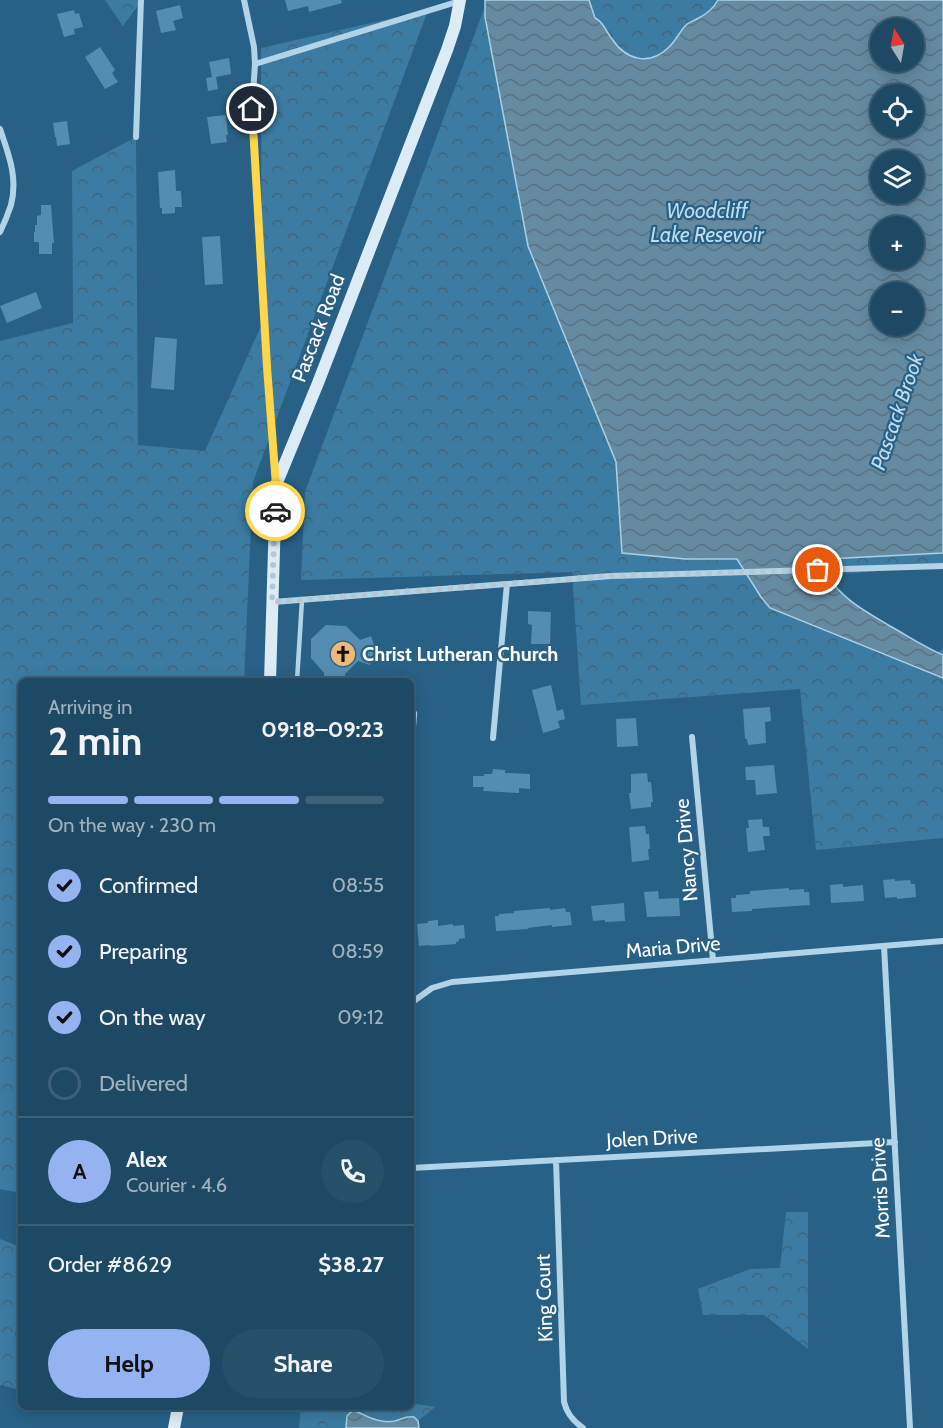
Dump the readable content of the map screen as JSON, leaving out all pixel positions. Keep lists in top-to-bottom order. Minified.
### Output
{"streets":{"street":["Pascack Road","Nancy Drive","Maria Drive","Jolen Drive","Morris Drive","King Court"]},"crossings":[["Nancy Drive","Maria Drive"],["Maria Drive","Morris Drive"],["Jolen Drive","Morris Drive"],["Jolen Drive","King Court"]],"water":["Woodcliff Lake Resevoir","Pascack Brook"],"places":{"church":["Christ Lutheran Church"]},"north":"top","page":{"map_buttons":["+","−"],"heading":["2 min","Arriving in","09:18–09:23"],"panel":["Alex","Courier · 4.6","Order #8629","$38.27"],"bar":"On the way · 230 m","list":[["Confirmed","08:55"],["Preparing","08:59"],["On the way","09:12"],"Delivered"],"round":"A","buttons":["Help","Share"]}}
